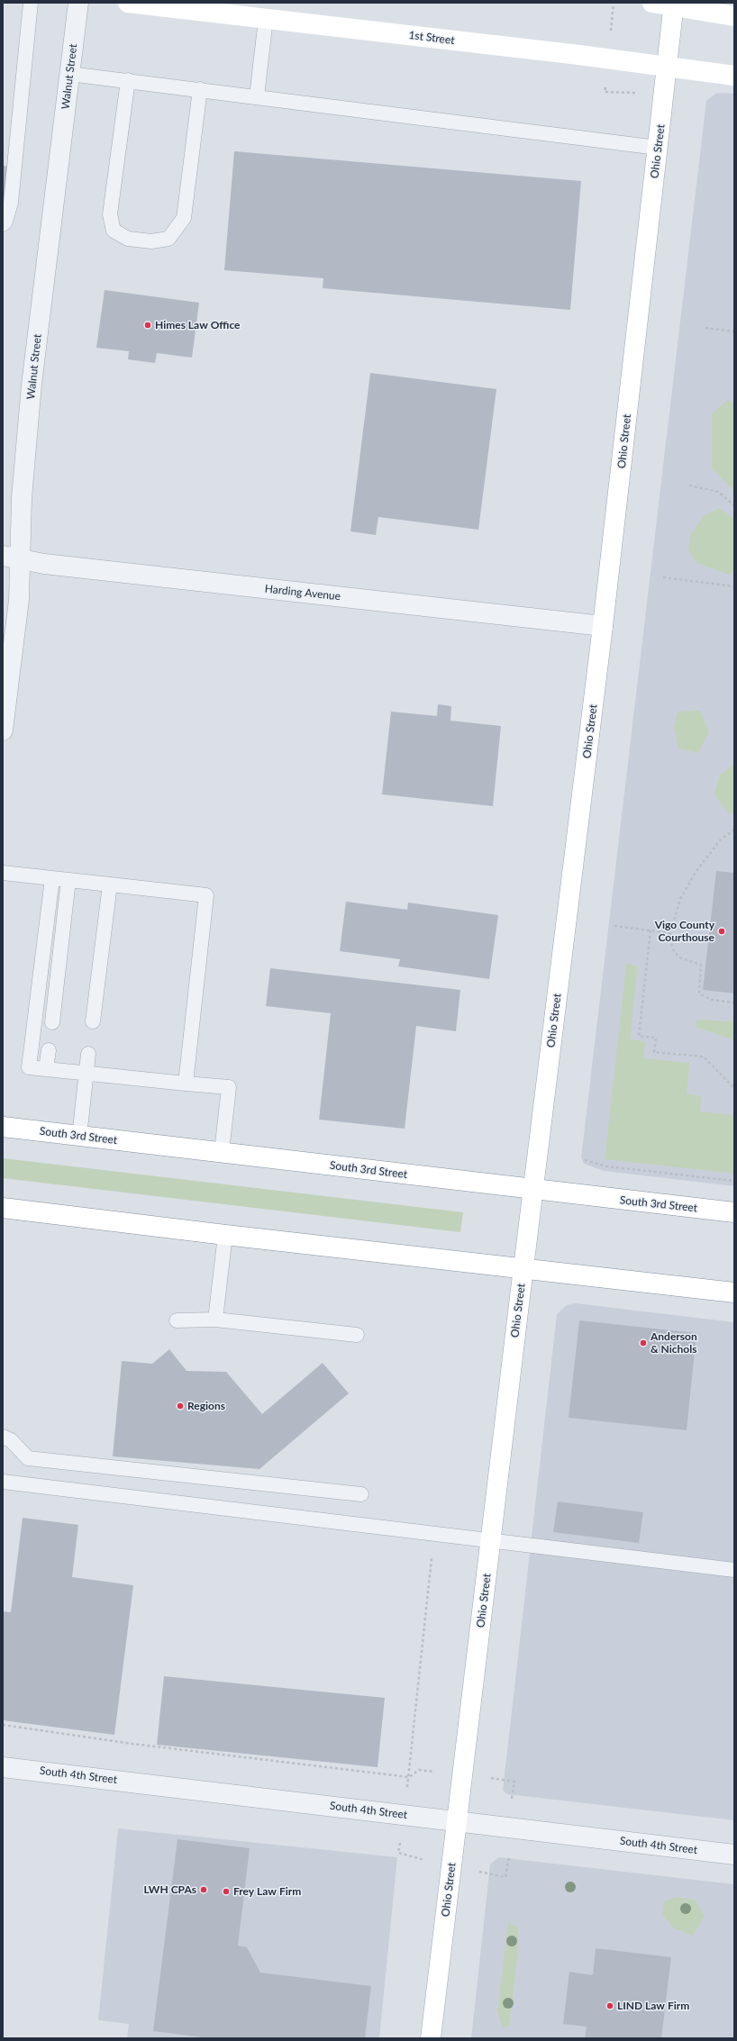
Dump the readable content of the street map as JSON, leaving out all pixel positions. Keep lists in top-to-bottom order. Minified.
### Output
{"streets":{"main road":["1st Street","Ohio Street","South 3rd Street"],"street":["Walnut Street","Harding Avenue","South 4th Street"]},"crossings":[["1st Street","Ohio Street"],["Walnut Street","Harding Avenue"],["Ohio Street","Harding Avenue"],["Ohio Street","South 3rd Street"],["Ohio Street","South 4th Street"]],"places":["Himes Law Office","Vigo County Courthouse","Anderson & Nichols","Regions","LWH CPAs","Frey Law Firm","LIND Law Firm"]}
